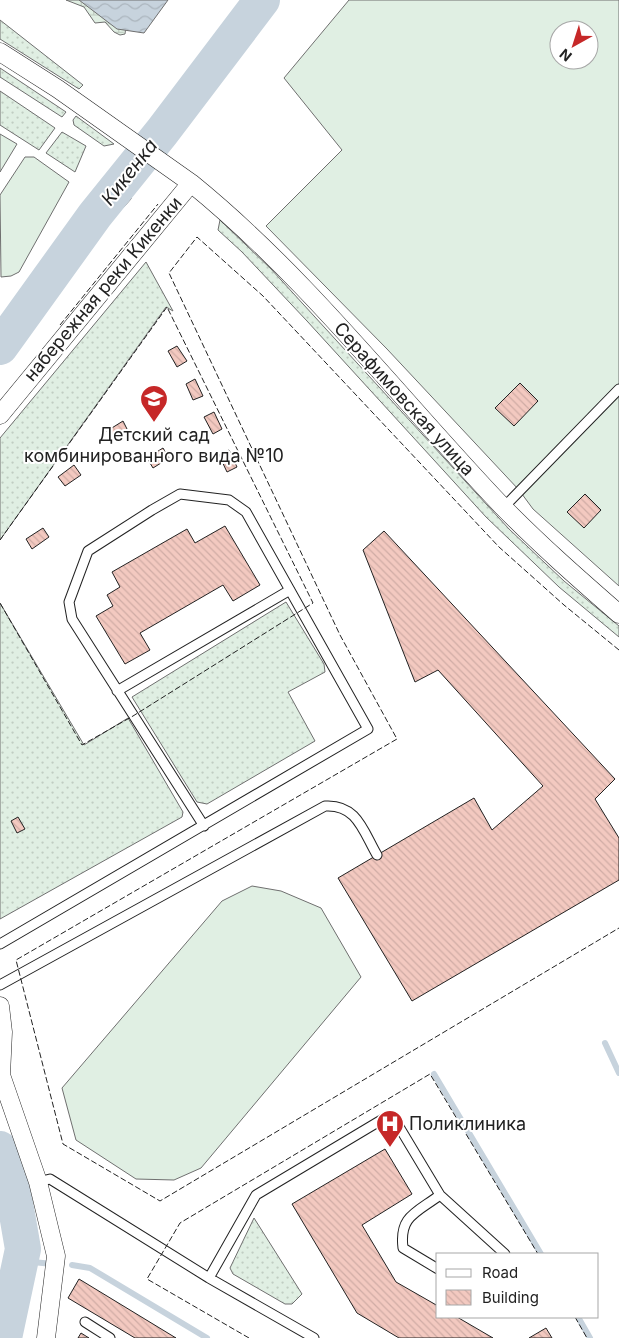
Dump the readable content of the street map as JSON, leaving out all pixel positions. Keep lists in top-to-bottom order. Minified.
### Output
{"streets":{"street":["набережная реки Кикенки","Серафимовская улица"]},"crossings":[["набережная реки Кикенки","Серафимовская улица"]],"water":["Кикенка"],"places":{"school or university":["Детский сад комбинированного вида №10"],"hospital":["Поликлиника"]},"legend":["Road","Building"],"north":"bottom left"}
